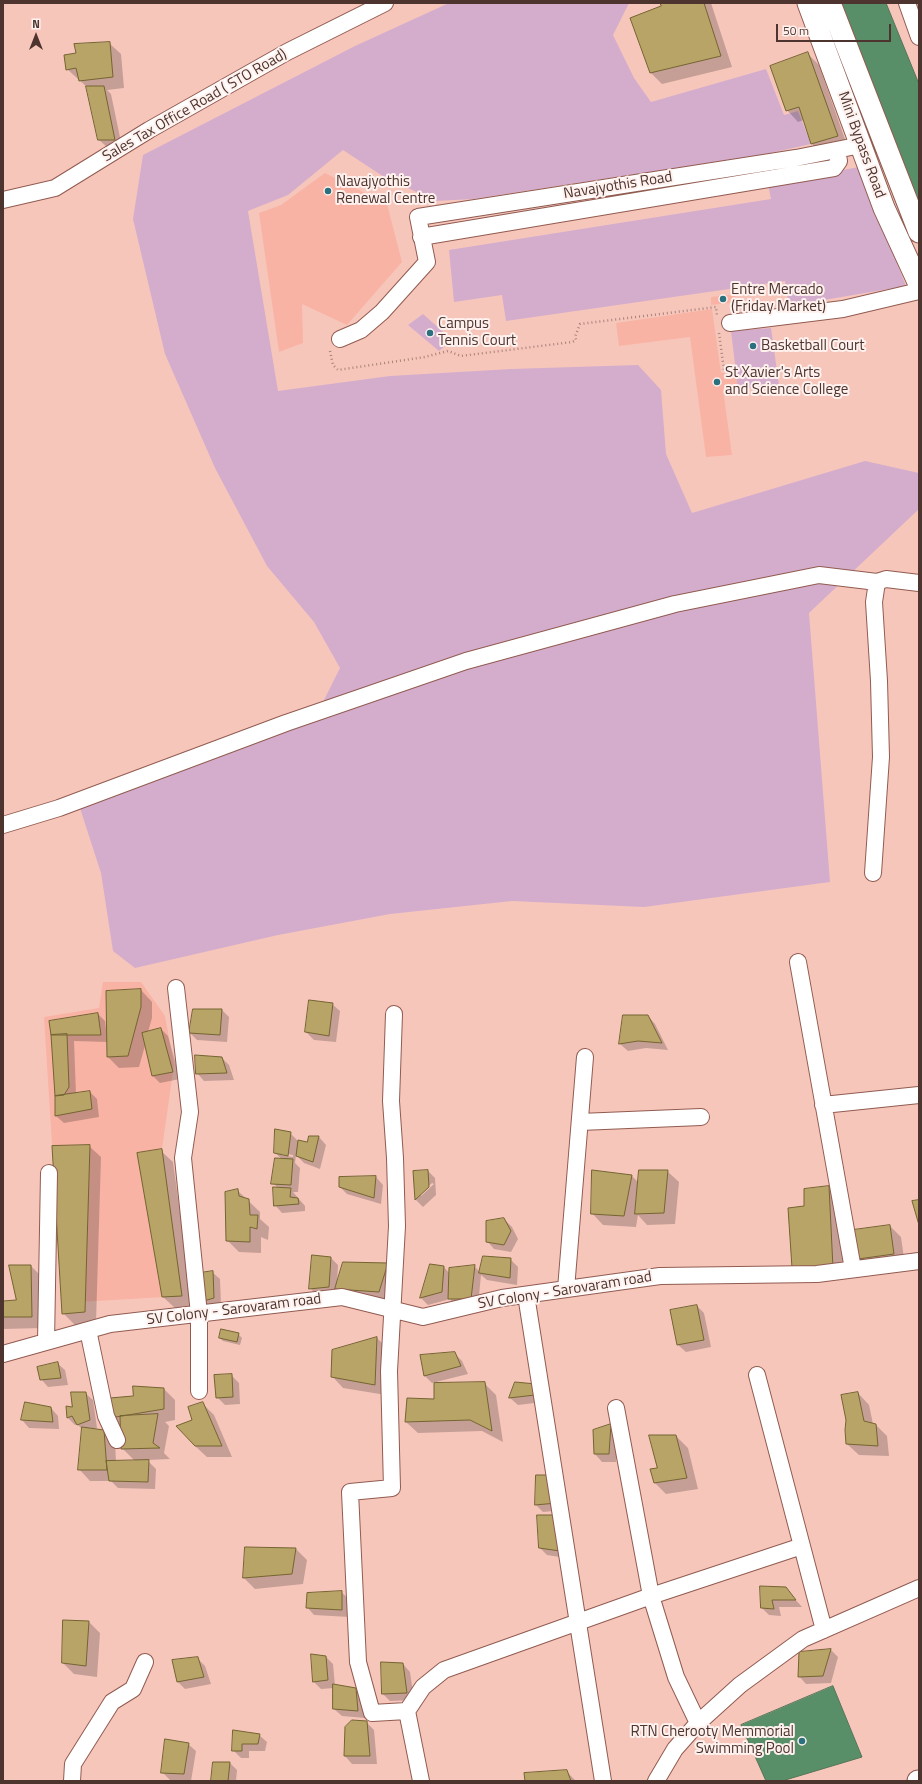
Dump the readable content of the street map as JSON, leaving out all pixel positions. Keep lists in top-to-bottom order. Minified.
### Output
{"streets":{"main road":["Mini Bypass Road"],"street":["Sales Tax Office Road ( STO Road)","Navajyothis Road","SV Colony - Sarovaram road"]},"crossings":[["Mini Bypass Road","Navajyothis Road"]],"places":["Navajyothis Renewal Centre","Entre Mercado (Friday Market)","Campus Tennis Court","Basketball Court","St Xavier's Arts and Science College","RTN Cherooty Memmorial Swimming Pool"],"scale_bar":"50 m","north":"top"}
